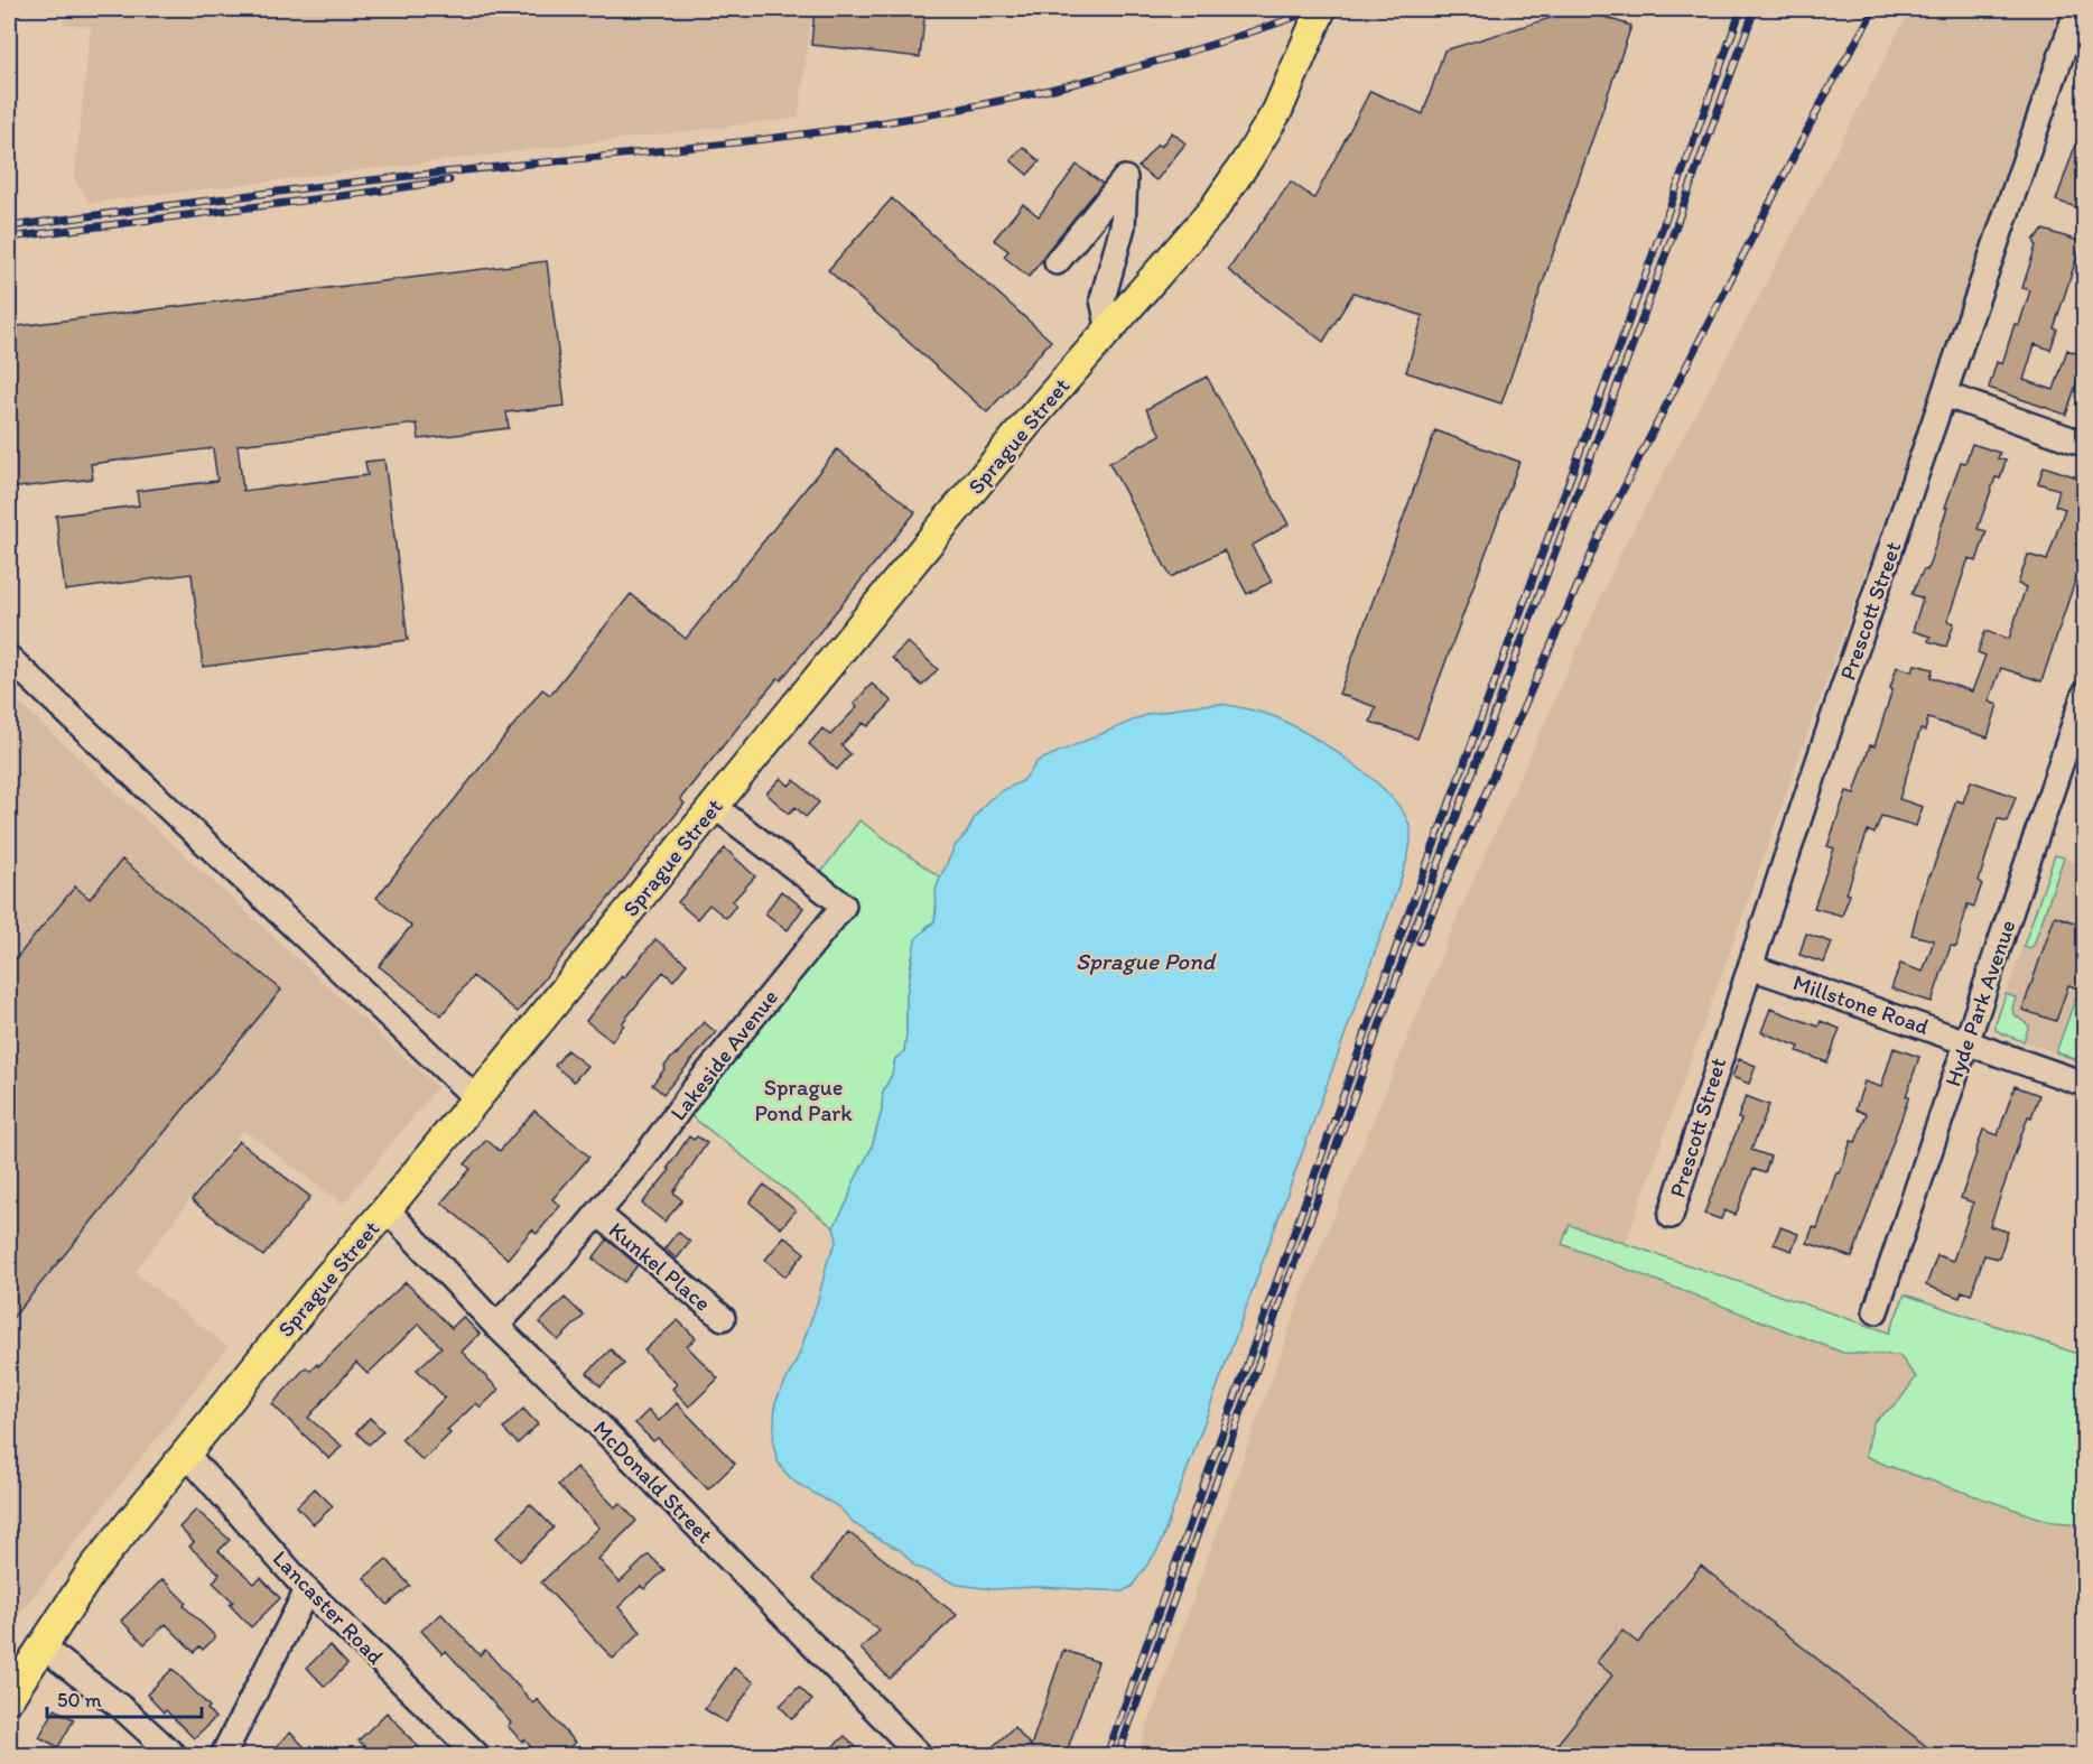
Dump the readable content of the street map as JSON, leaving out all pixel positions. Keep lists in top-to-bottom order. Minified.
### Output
{"streets":{"main road":["Sprague Street"],"street":["Prescott Street","Hyde Park Avenue","Millstone Road","Lakeside Avenue","Kunkel Place","McDonald Street","Lancaster Road"]},"crossings":[["Sprague Street","Lakeside Avenue"],["Sprague Street","McDonald Street"],["Sprague Street","Lancaster Road"],["Prescott Street","Millstone Road"],["Hyde Park Avenue","Millstone Road"],["Lakeside Avenue","Kunkel Place"],["Lakeside Avenue","McDonald Street"]],"water":["Sprague Pond"],"parks":["Sprague Pond Park"],"scale_bar":"50 m"}
